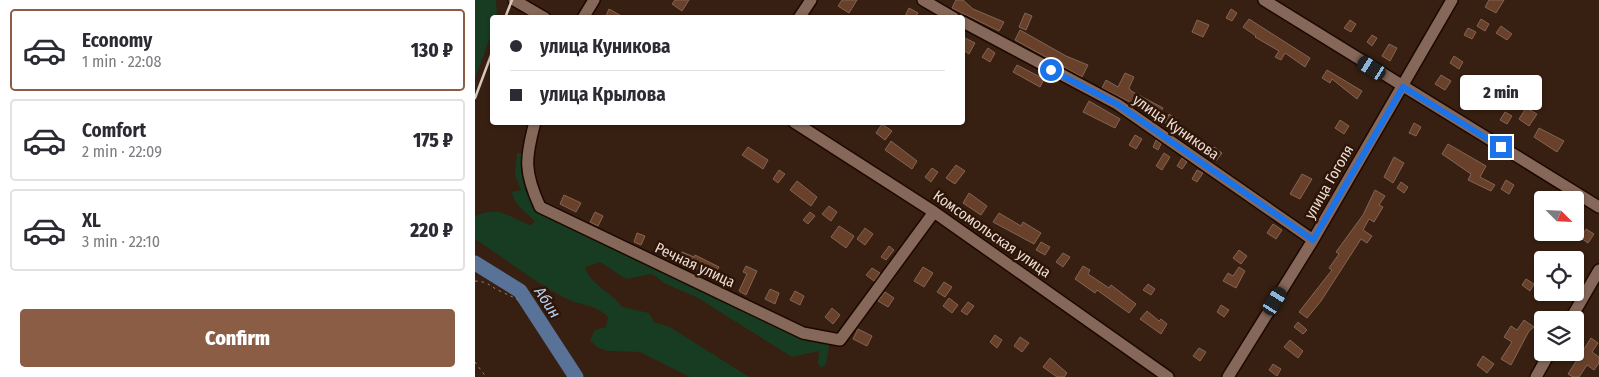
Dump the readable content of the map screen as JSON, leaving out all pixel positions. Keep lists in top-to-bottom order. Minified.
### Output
{"streets":{"street":["улица Куникова","улица Гоголя","Комсомольская улица","Речная улица"]},"crossings":[["улица Куникова","улица Гоголя"],["Комсомольская улица","Речная улица"]],"water":["Абин"],"north":"bottom right","page":{"list":[{"name":"Economy","note":"1 min · 22:08","value":"130 ₽"},{"name":"Comfort","note":"2 min · 22:09","value":"175 ₽"},{"name":"XL","note":"3 min · 22:10","value":"220 ₽"}],"banner":["улица Куникова","улица Крылова"],"bubble":"2 min","buttons":"Confirm"}}
